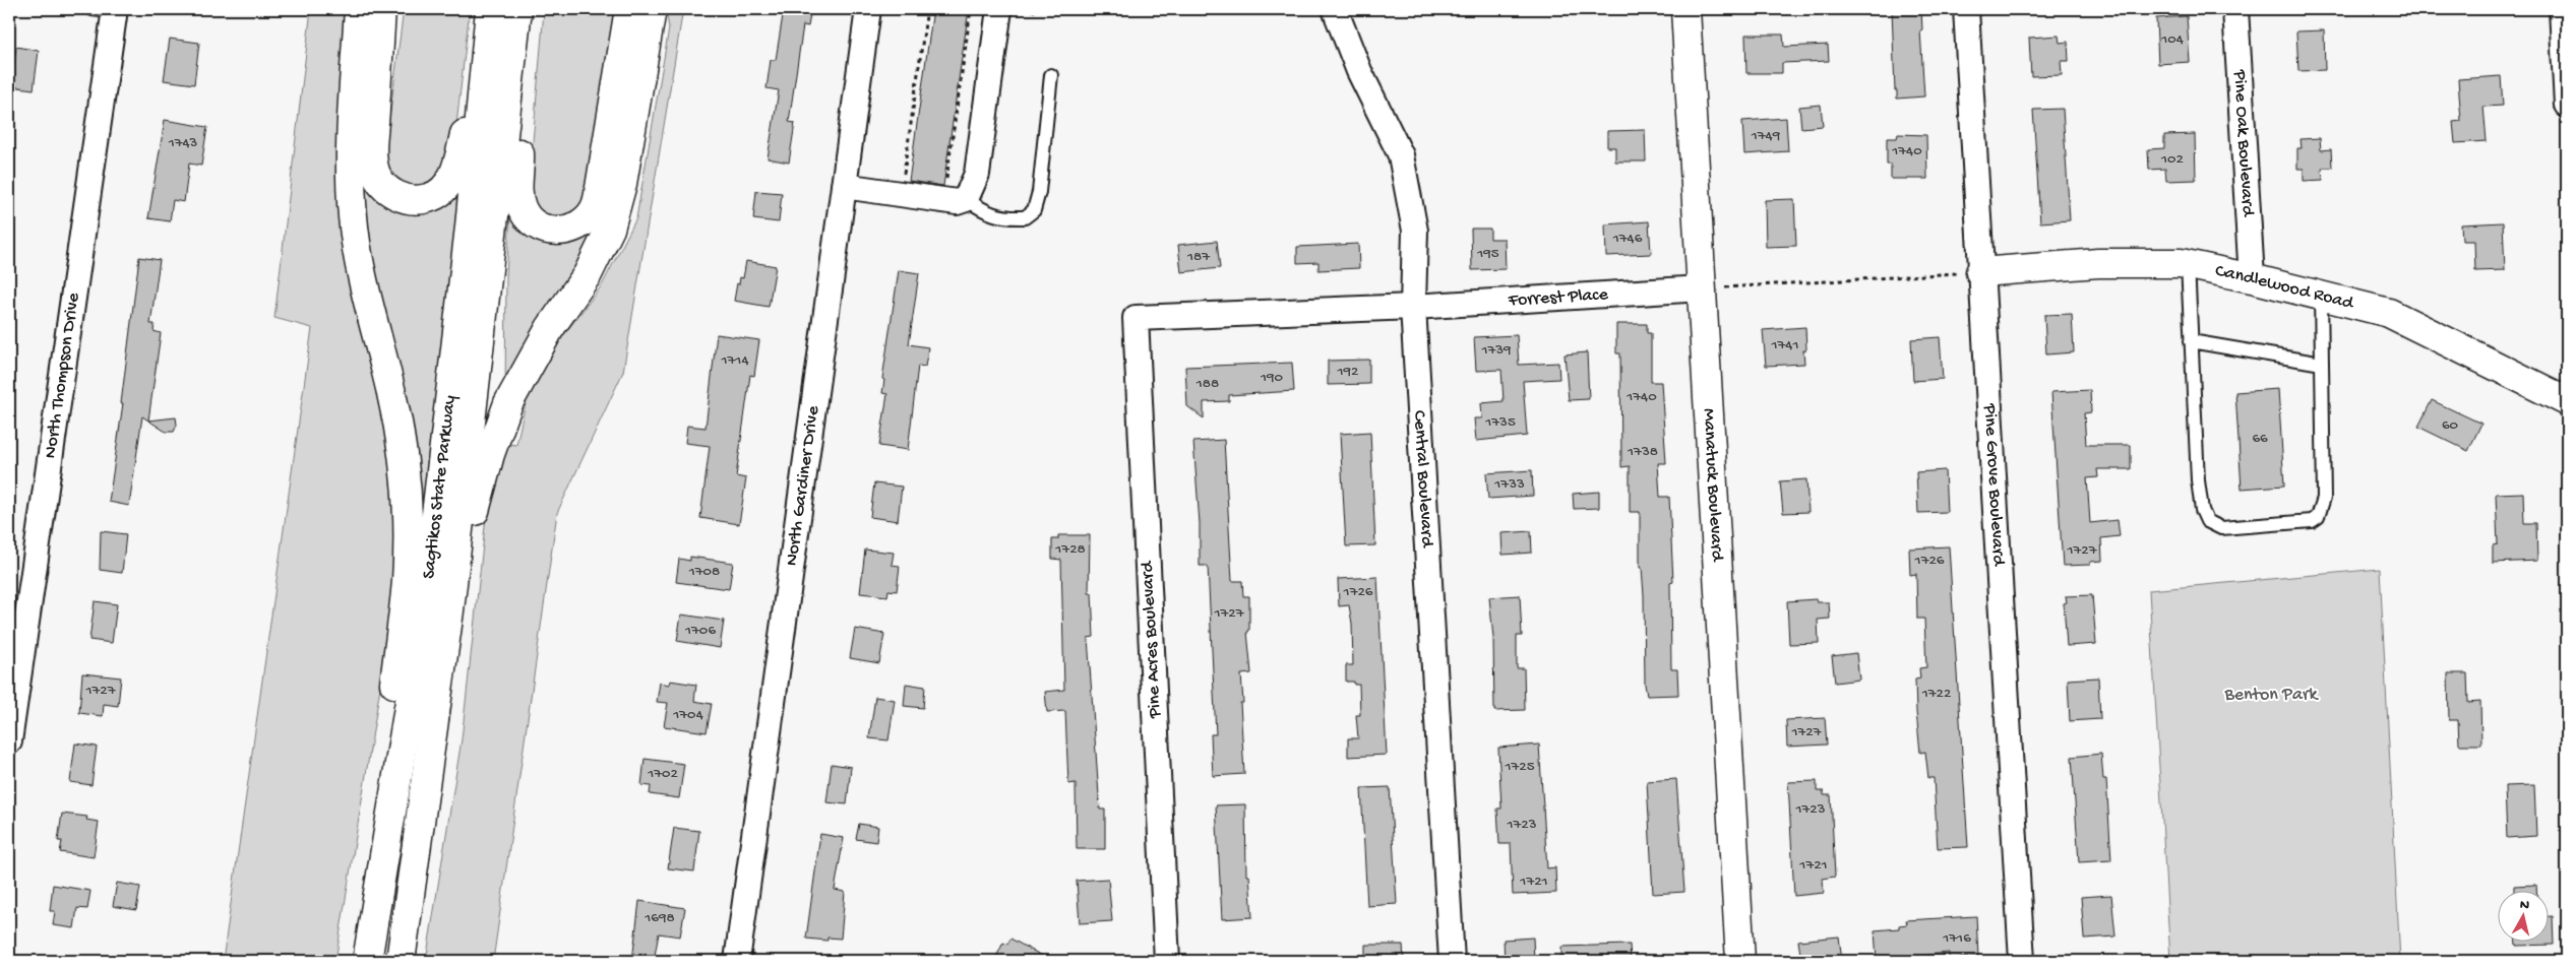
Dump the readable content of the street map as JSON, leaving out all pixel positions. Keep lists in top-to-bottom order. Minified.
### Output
{"streets":{"main road":["Candlewood Road","Manatuck Boulevard","Sagtikos State Parkway"],"street":["Pine Oak Boulevard","Forrest Place","North Thompson Drive","Central Boulevard","North Gardiner Drive","Pine Grove Boulevard","Pine Acres Boulevard"]},"crossings":[["Pine Oak Boulevard","Candlewood Road"],["Candlewood Road","Pine Grove Boulevard"],["Forrest Place","Central Boulevard"],["Forrest Place","Manatuck Boulevard"],["Forrest Place","Pine Acres Boulevard"]],"parks":["Benton Park"],"house_numbers":["104","1749","1743","1740","102","1746","195","187","1741","1739","1714","192","190","188","1740","1735","60","66","1738","1733","1728","1727","1726","1708","1726","1727","1706","1727","1722","1704","1727","1725","1702","1723","1723","1721","1721","1698","1716"],"north":"top"}
